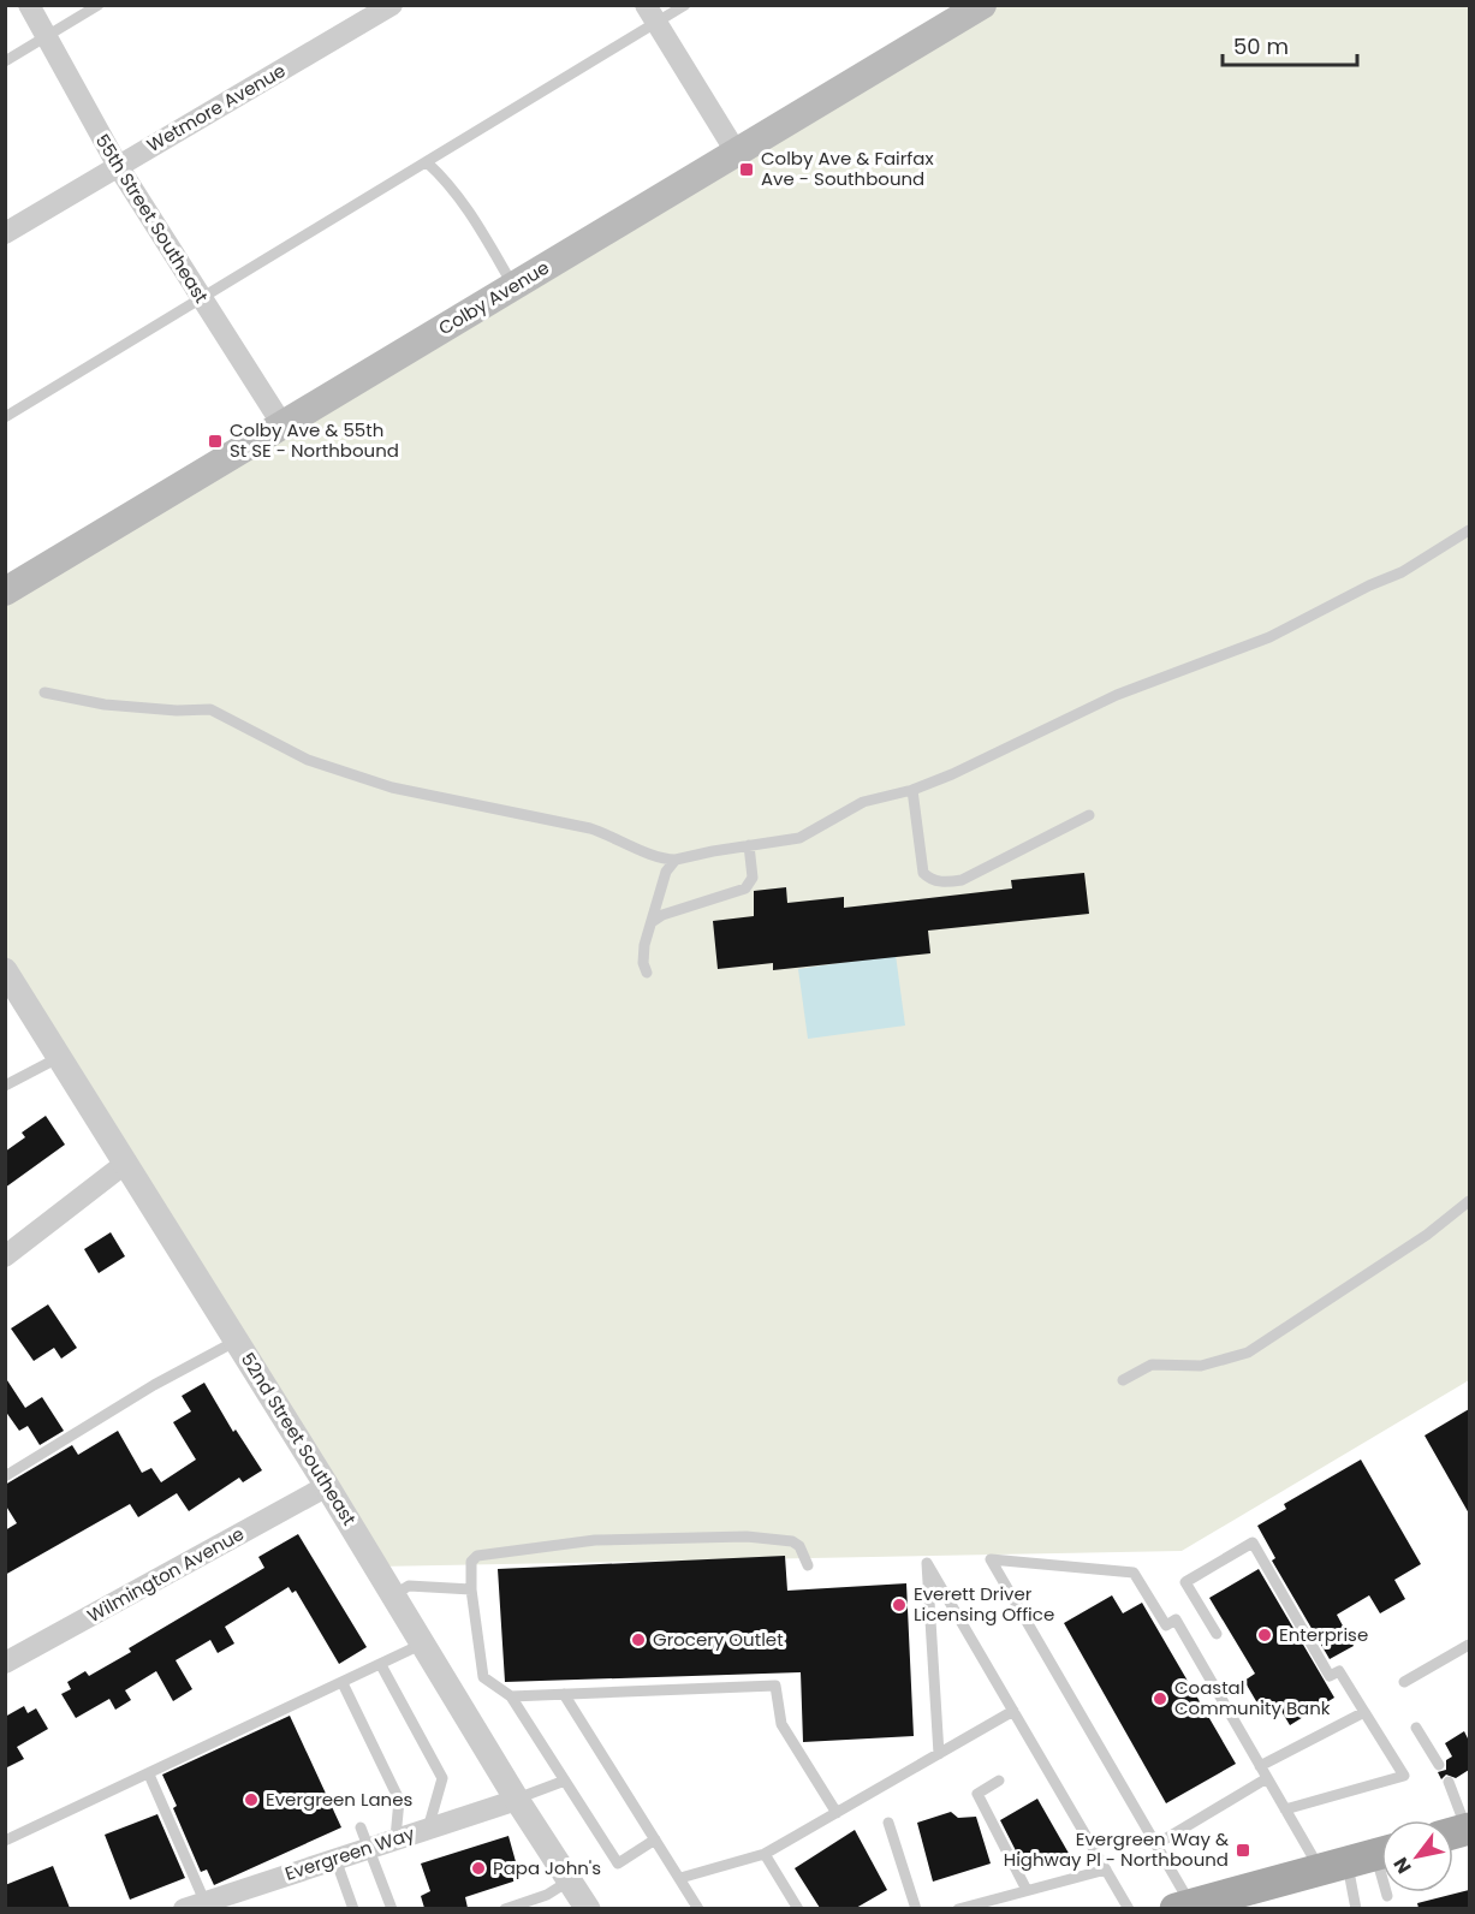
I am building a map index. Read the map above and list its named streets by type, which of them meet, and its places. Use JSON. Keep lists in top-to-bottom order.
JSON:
{
  "streets": {
    "main road": ["Colby Avenue"],
    "street": [
      "Wetmore Avenue",
      "55th Street Southeast",
      "52nd Street Southeast",
      "Wilmington Avenue",
      "Evergreen Way"
    ]
  },
  "crossings": [
    ["Wetmore Avenue", "55th Street Southeast"],
    ["55th Street Southeast", "Colby Avenue"],
    ["52nd Street Southeast", "Wilmington Avenue"],
    ["52nd Street Southeast", "Evergreen Way"]
  ],
  "places": {
    "transit": ["Colby Ave & Fairfax Ave - Southbound", "Colby Ave & 55th St SE - Northbound", "Evergreen Way & Highway Pl - Northbound"],
    "other": [
      "Everett Driver Licensing Office",
      "Enterprise",
      "Grocery Outlet",
      "Coastal Community Bank",
      "Evergreen Lanes",
      "Papa John's"
    ]
  },
  "scale_bar": "50 m",
  "north": "bottom left"
}
